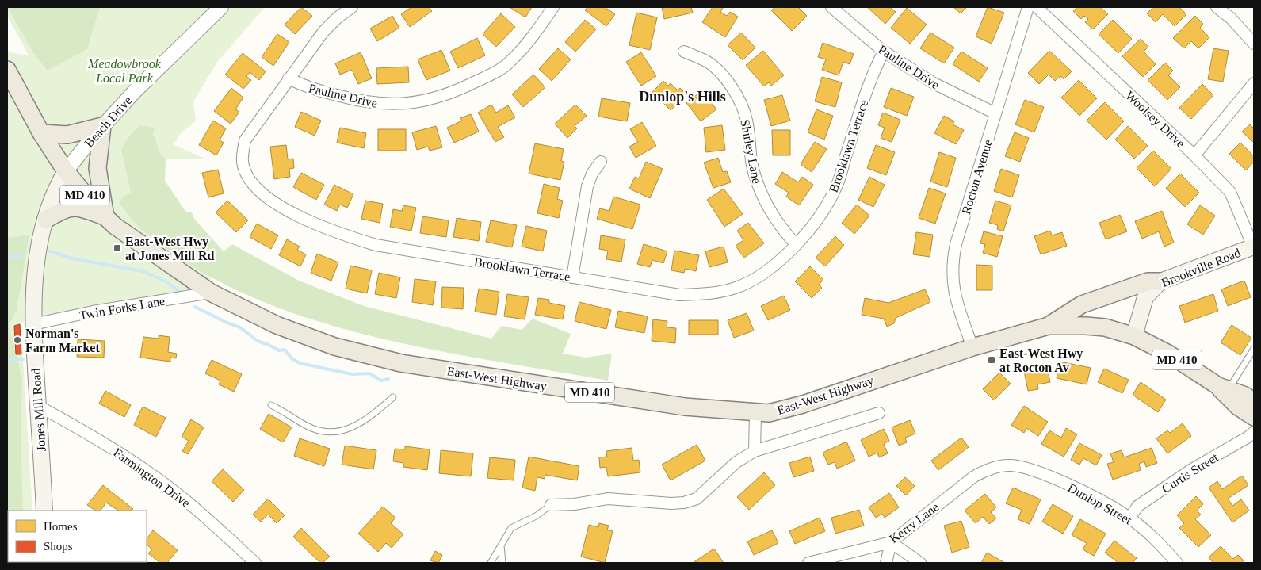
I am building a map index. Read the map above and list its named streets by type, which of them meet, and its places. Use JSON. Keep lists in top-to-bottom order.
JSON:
{
  "streets": {
    "main road": [
      "MD 410",
      "Brookville Road",
      "East-West Highway",
      "Jones Mill Road"
    ],
    "street": [
      "Pauline Drive",
      "Woolsey Drive",
      "Beach Drive",
      "Brooklawn Terrace",
      "Shirley Lane",
      "Rocton Avenue",
      "Twin Forks Lane",
      "Curtis Street",
      "Farmington Drive",
      "Dunlop Street",
      "Kerry Lane"
    ]
  },
  "crossings": [
    ["Pauline Drive", "Brooklawn Terrace"],
    ["Pauline Drive", "Rocton Avenue"],
    ["Woolsey Drive", "Brookville Road"],
    ["Beach Drive", "East-West Highway"],
    ["Beach Drive", "Jones Mill Road"],
    ["Brooklawn Terrace", "Shirley Lane"],
    ["Rocton Avenue", "East-West Highway"],
    ["Brookville Road", "East-West Highway"],
    ["Twin Forks Lane", "East-West Highway"],
    ["Twin Forks Lane", "Jones Mill Road"],
    ["East-West Highway", "Jones Mill Road"],
    ["Jones Mill Road", "Farmington Drive"],
    ["Curtis Street", "Dunlop Street"],
    ["Dunlop Street", "Kerry Lane"]
  ],
  "districts": ["Dunlop's Hills"],
  "parks": ["Meadowbrook Local Park"],
  "places": {
    "transit": ["East-West Hwy at Jones Mill Rd", "East-West Hwy at Rocton Av"],
    "other": ["Norman's Farm Market"]
  },
  "legend": ["Homes", "Shops"]
}
